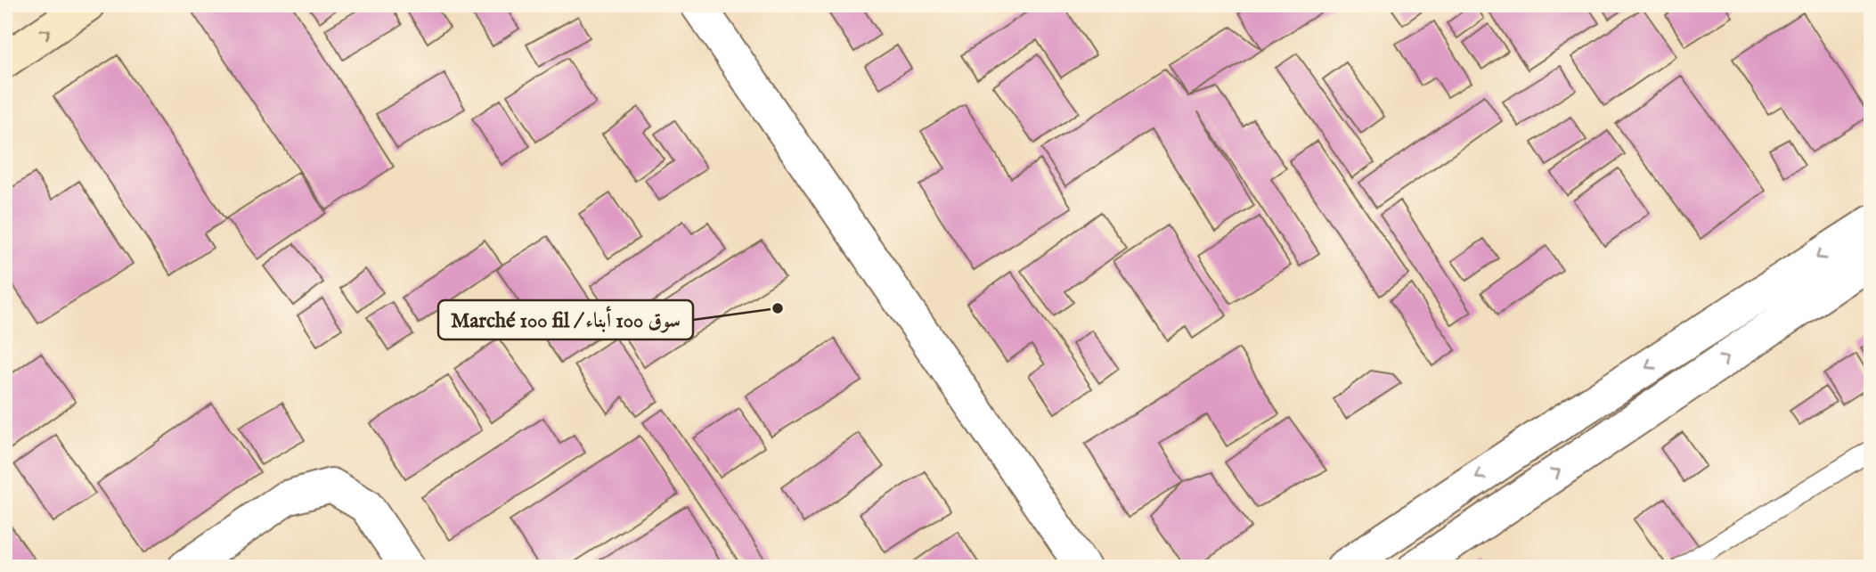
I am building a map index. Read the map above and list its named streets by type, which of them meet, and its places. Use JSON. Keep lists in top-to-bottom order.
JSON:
{
  "places": ["Marché 100 fil / سوق 100 أبناء"]
}
